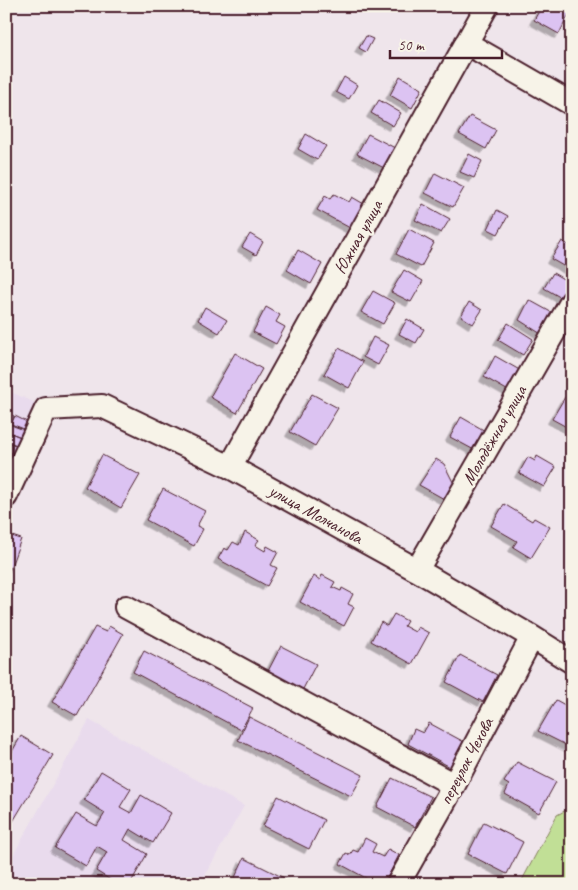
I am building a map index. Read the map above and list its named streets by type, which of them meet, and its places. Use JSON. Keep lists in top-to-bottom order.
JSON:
{
  "streets": {
    "street": [
      "Южная улица",
      "Молодёжная улица",
      "улица Молчанова",
      "переулок Чехова"
    ]
  },
  "crossings": [
    ["Южная улица", "улица Молчанова"],
    ["Молодёжная улица", "улица Молчанова"],
    ["улица Молчанова", "переулок Чехова"]
  ],
  "scale_bar": "50 m"
}
